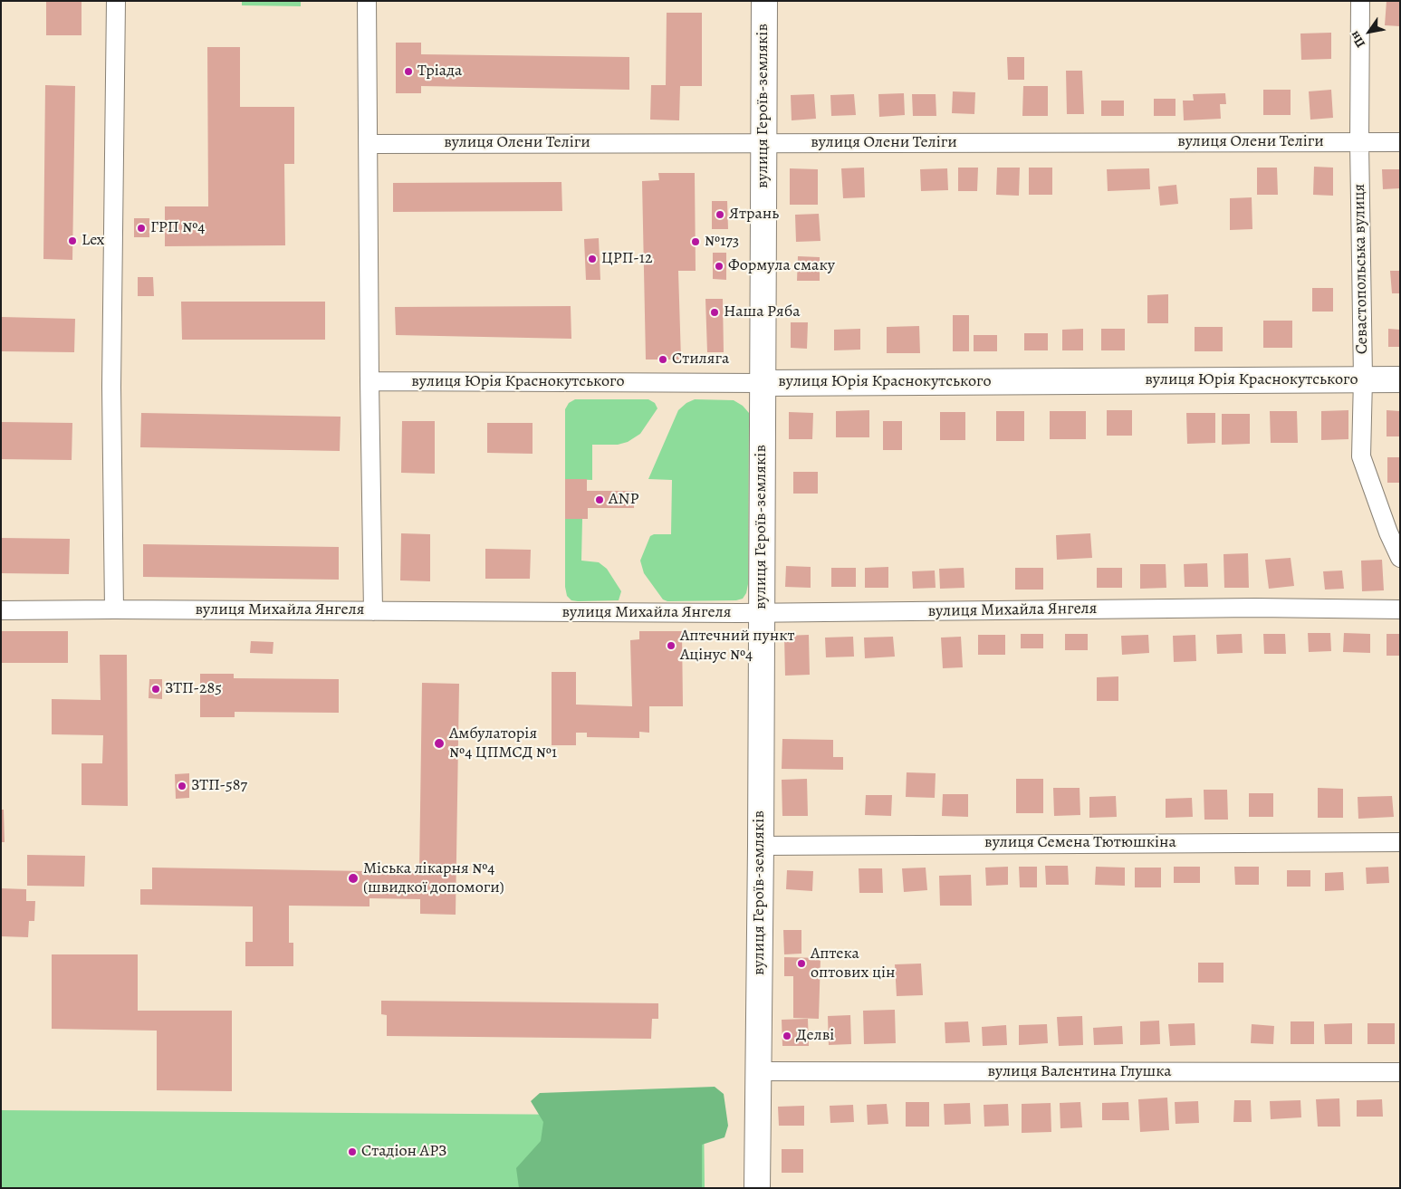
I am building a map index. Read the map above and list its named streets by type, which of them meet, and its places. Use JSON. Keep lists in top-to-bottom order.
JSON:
{
  "streets": {
    "main road": ["вулиця Героїв-земляків", "вулиця Юрія Краснокутського"],
    "street": [
      "вулиця Олени Теліги",
      "Севастопольська вулиця",
      "вулиця Михайла Янгеля",
      "вулиця Семена Тютюшкіна",
      "вулиця Валентина Глушка"
    ]
  },
  "crossings": [
    ["вулиця Героїв-земляків", "вулиця Олени Теліги"],
    ["вулиця Героїв-земляків", "вулиця Юрія Краснокутського"],
    ["вулиця Героїв-земляків", "вулиця Михайла Янгеля"],
    ["вулиця Героїв-земляків", "вулиця Семена Тютюшкіна"],
    ["вулиця Героїв-земляків", "вулиця Валентина Глушка"],
    ["вулиця Олени Теліги", "Севастопольська вулиця"],
    ["Севастопольська вулиця", "вулиця Юрія Краснокутського"]
  ],
  "places": [
    "Тріада",
    "Ятрань",
    "ГРП №4",
    "Lex",
    "№173",
    "ЦРП-12",
    "Формула смаку",
    "Наша Ряба",
    "Стиляга",
    "ANP",
    "Аптечний пункт Ацінус №4",
    "ЗТП-285",
    "Амбулаторія №4 ЦПМСД №1",
    "ЗТП-587",
    "Міська лікарня №4 (швидкої допомоги)",
    "Аптека оптових цін",
    "Делві",
    "Стадіон АРЗ"
  ],
  "north": "bottom left"
}
